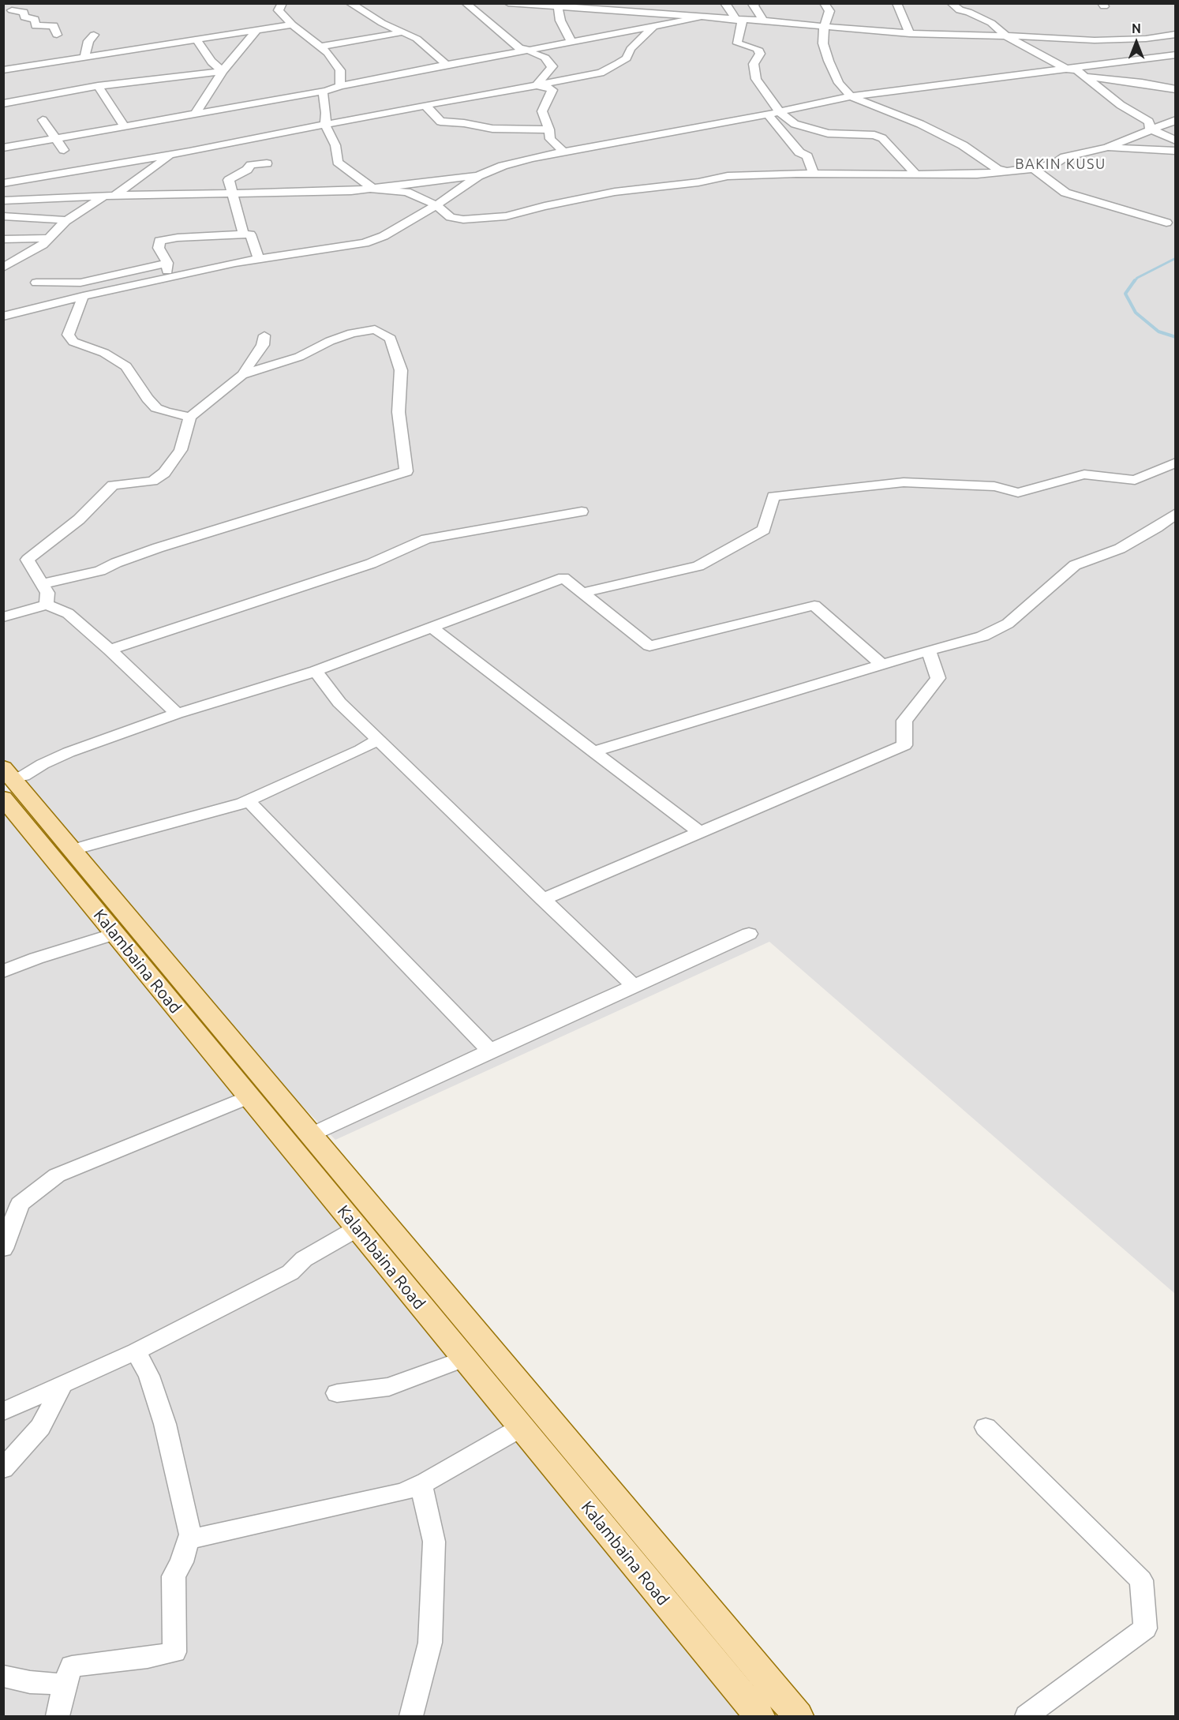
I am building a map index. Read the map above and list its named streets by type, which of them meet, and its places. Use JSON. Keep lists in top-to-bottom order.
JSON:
{
  "streets": {
    "main road": ["Kalambaina Road"]
  },
  "districts": ["BAKIN KUSU"],
  "north": "top"
}
